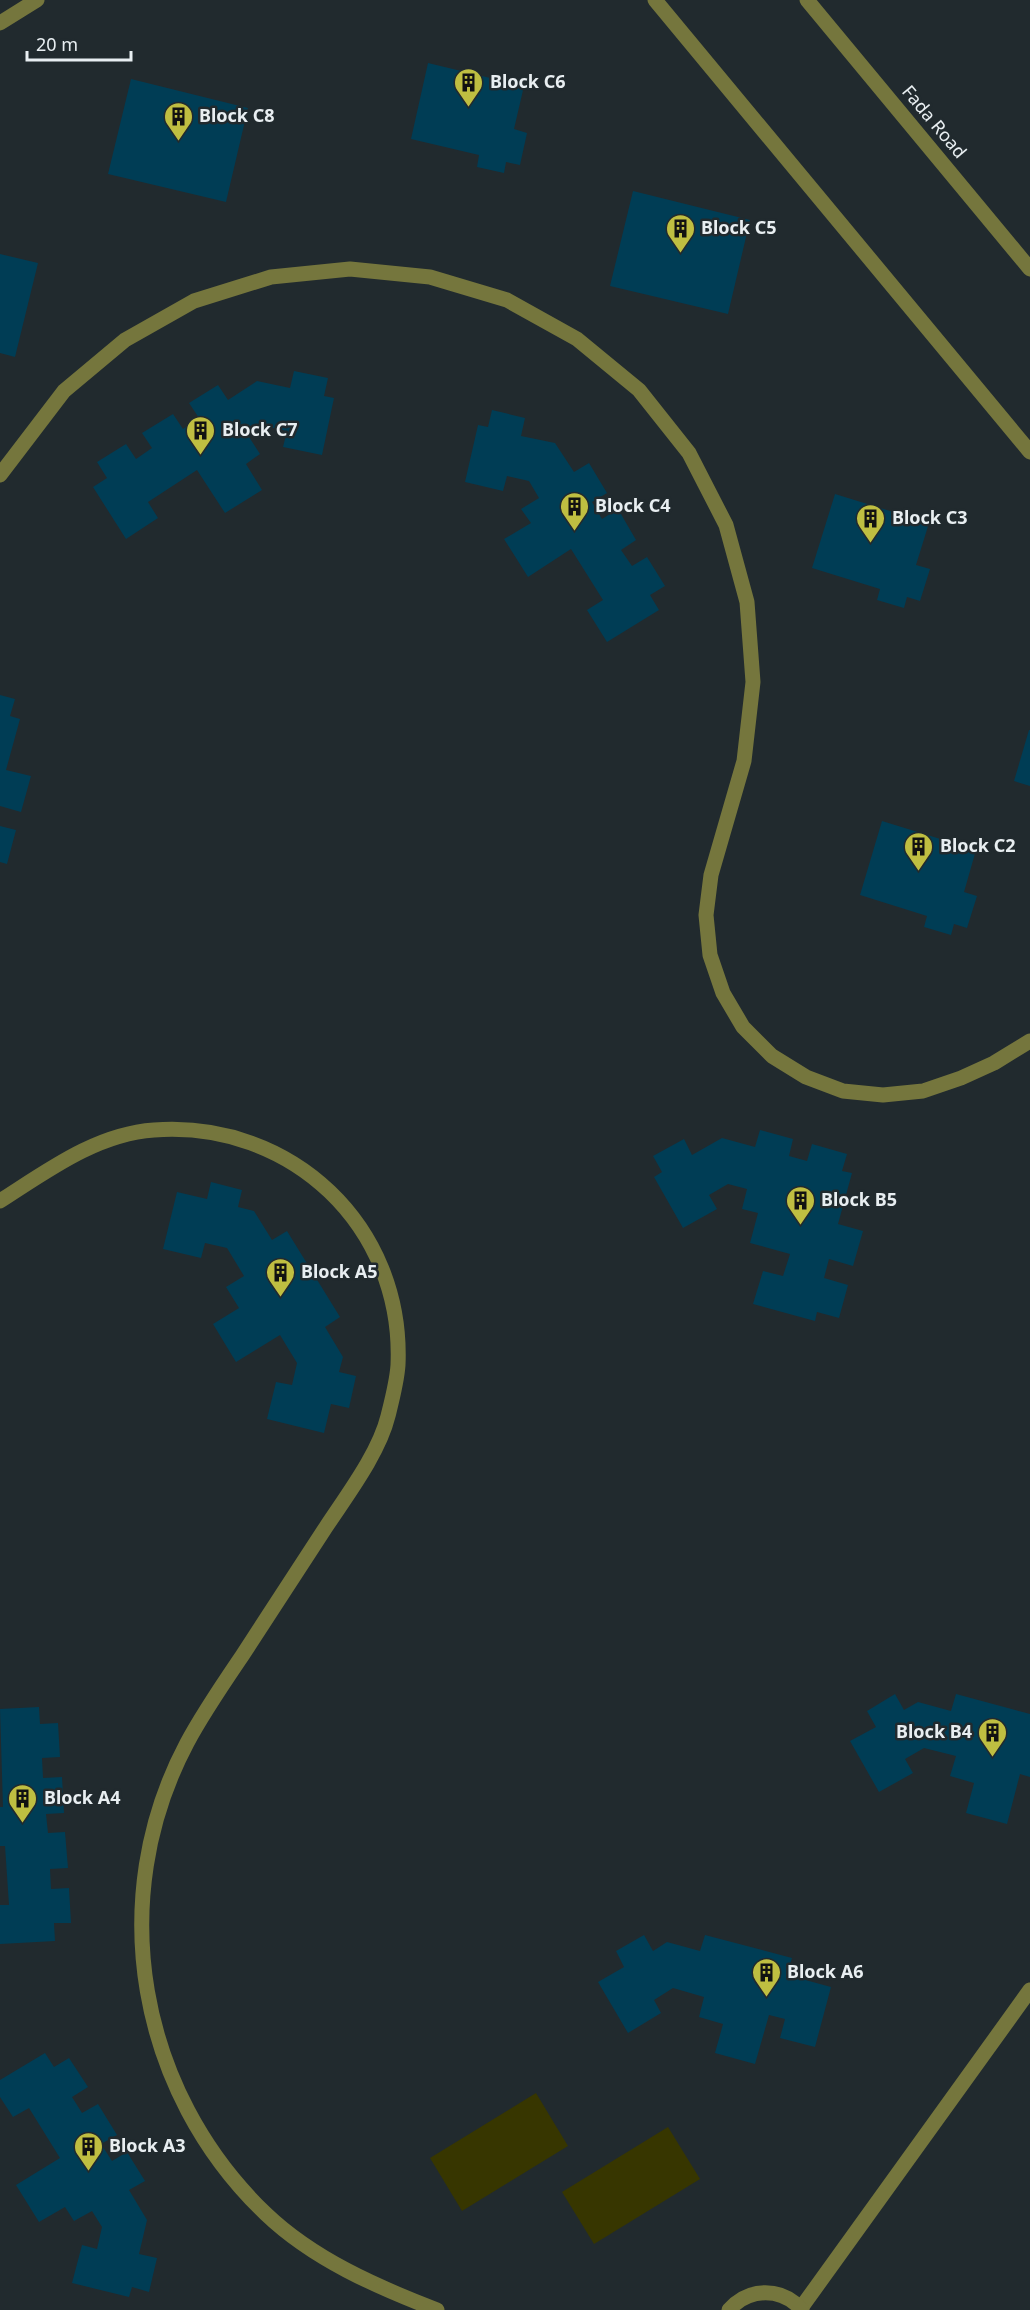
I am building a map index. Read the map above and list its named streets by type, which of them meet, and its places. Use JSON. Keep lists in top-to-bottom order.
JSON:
{
  "streets": {
    "street": ["Fada Road"]
  },
  "places": {
    "building": [
      "Block C6",
      "Block C8",
      "Block C5",
      "Block C7",
      "Block C4",
      "Block C3",
      "Block C2",
      "Block B5",
      "Block A5",
      "Block B4",
      "Block A4",
      "Block A6",
      "Block A3"
    ]
  },
  "scale_bar": "20 m"
}
